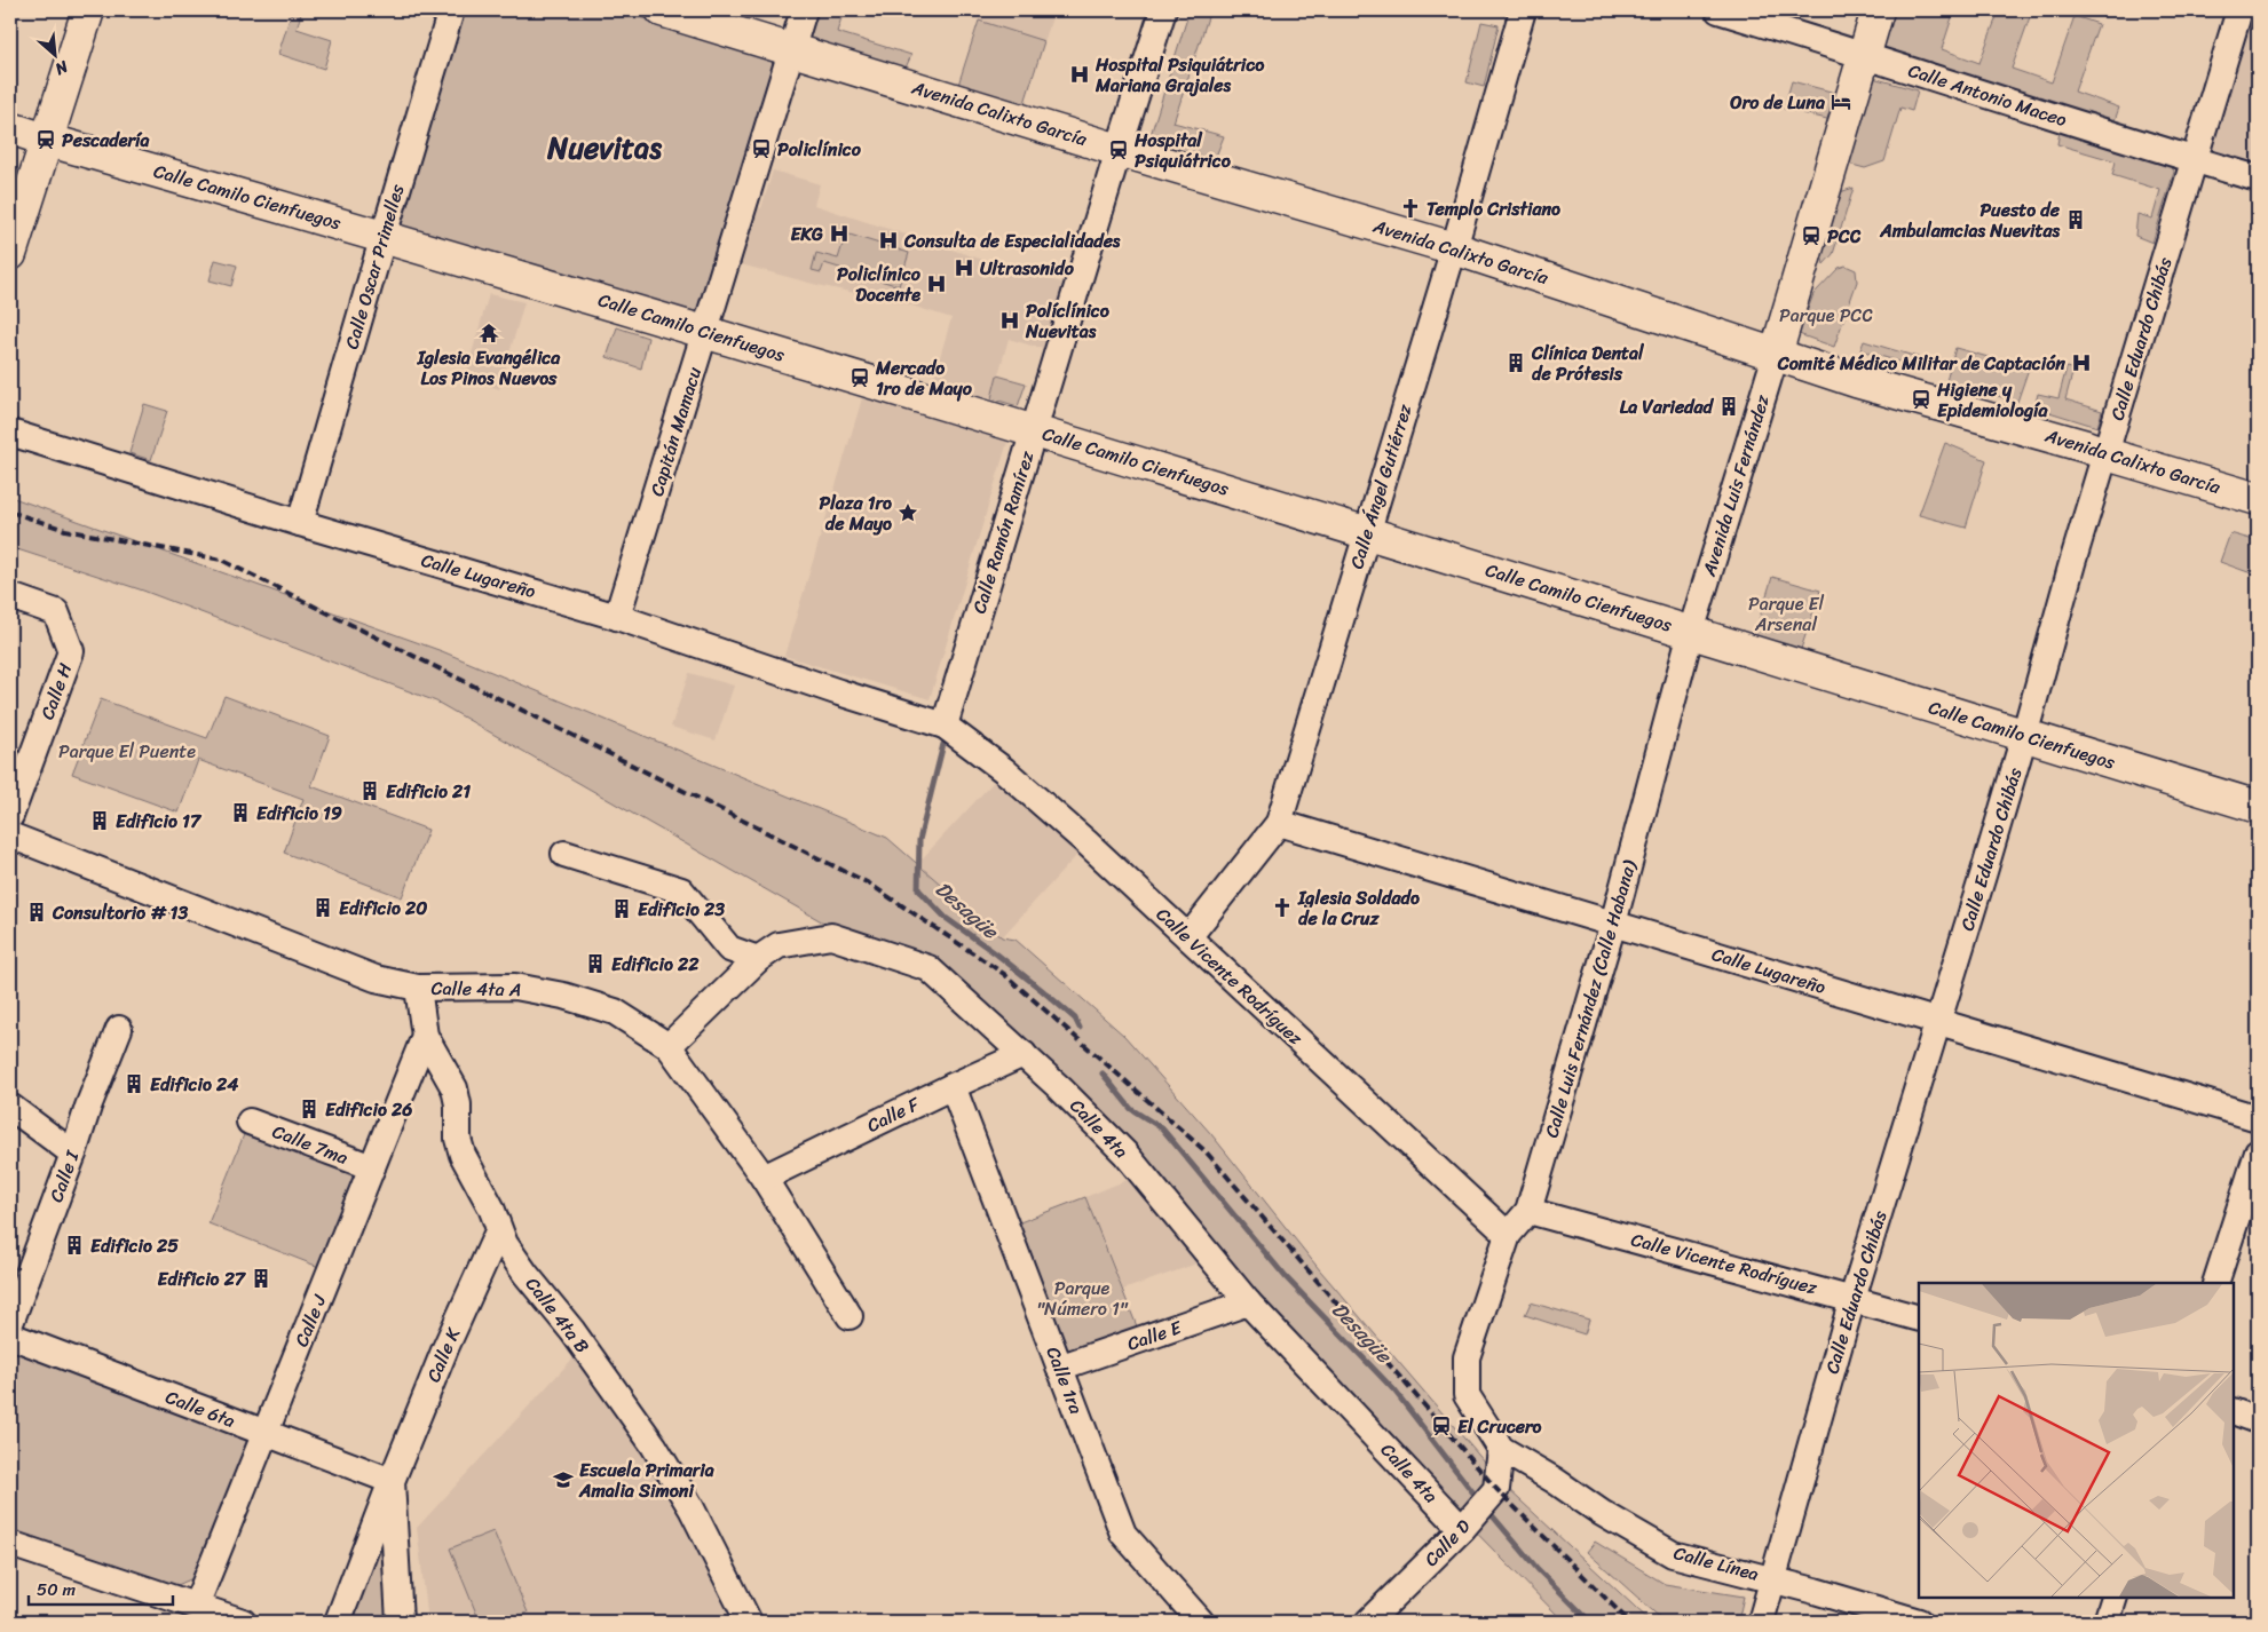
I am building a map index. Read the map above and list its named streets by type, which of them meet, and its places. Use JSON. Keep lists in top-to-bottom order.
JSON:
{
  "streets": {
    "main road": ["Avenida Calixto García", "Calle Camilo Cienfuegos", "Avenida Luis Fernández"],
    "street": [
      "Calle Antonio Maceo",
      "Calle Oscar Primelles",
      "Calle Eduardo Chibás",
      "Capitán Mamacu",
      "Calle Ángel Gutiérrez",
      "Calle Ramón Ramírez",
      "Calle Lugareño",
      "Calle H",
      "Calle Vicente Rodríguez",
      "Calle 4ta A",
      "Calle Luis Fernández (Calle Habana)",
      "Calle F",
      "Calle 4ta",
      "Calle 7ma",
      "Calle I",
      "Calle 4ta B",
      "Calle J",
      "Calle E",
      "Calle K",
      "Calle 1ra",
      "Calle 6ta",
      "Calle D",
      "Calle Línea"
    ]
  },
  "crossings": [
    ["Calle Antonio Maceo", "Calle Eduardo Chibás"],
    ["Calle Antonio Maceo", "Avenida Luis Fernández"],
    ["Avenida Calixto García", "Calle Eduardo Chibás"],
    ["Avenida Calixto García", "Capitán Mamacu"],
    ["Avenida Calixto García", "Avenida Luis Fernández"],
    ["Avenida Calixto García", "Calle Ángel Gutiérrez"],
    ["Avenida Calixto García", "Calle Ramón Ramírez"],
    ["Calle Camilo Cienfuegos", "Calle Oscar Primelles"],
    ["Calle Camilo Cienfuegos", "Calle Eduardo Chibás"],
    ["Calle Camilo Cienfuegos", "Capitán Mamacu"],
    ["Calle Camilo Cienfuegos", "Avenida Luis Fernández"],
    ["Calle Camilo Cienfuegos", "Calle Ángel Gutiérrez"],
    ["Calle Camilo Cienfuegos", "Calle Ramón Ramírez"],
    ["Calle Camilo Cienfuegos", "Calle Luis Fernández (Calle Habana)"],
    ["Calle Oscar Primelles", "Calle Lugareño"],
    ["Calle Eduardo Chibás", "Calle Lugareño"],
    ["Calle Eduardo Chibás", "Calle Vicente Rodríguez"],
    ["Calle Eduardo Chibás", "Calle Línea"],
    ["Capitán Mamacu", "Calle Lugareño"],
    ["Avenida Luis Fernández", "Calle Luis Fernández (Calle Habana)"],
    ["Calle Ángel Gutiérrez", "Calle Lugareño"],
    ["Calle Ángel Gutiérrez", "Calle Vicente Rodríguez"],
    ["Calle Ramón Ramírez", "Calle Lugareño"],
    ["Calle Ramón Ramírez", "Calle Vicente Rodríguez"],
    ["Calle Lugareño", "Calle Vicente Rodríguez"],
    ["Calle Lugareño", "Calle Luis Fernández (Calle Habana)"],
    ["Calle Vicente Rodríguez", "Calle Luis Fernández (Calle Habana)"],
    ["Calle 4ta A", "Calle F"],
    ["Calle 4ta A", "Calle 4ta"],
    ["Calle 4ta A", "Calle 4ta B"],
    ["Calle Luis Fernández (Calle Habana)", "Calle D"],
    ["Calle Luis Fernández (Calle Habana)", "Calle Línea"],
    ["Calle F", "Calle 4ta"],
    ["Calle F", "Calle 1ra"],
    ["Calle 4ta", "Calle E"],
    ["Calle 4ta", "Calle D"],
    ["Calle 7ma", "Calle J"],
    ["Calle 4ta B", "Calle J"],
    ["Calle 4ta B", "Calle K"],
    ["Calle J", "Calle 6ta"],
    ["Calle E", "Calle 1ra"],
    ["Calle K", "Calle 6ta"],
    ["Calle D", "Calle Línea"]
  ],
  "districts": ["Nuevitas"],
  "water": ["Desagüe"],
  "parks": [
    "Parque PCC",
    "Parque El Arsenal",
    "Parque El Puente",
    "Parque \"Número 1\""
  ],
  "places": {
    "hospital": [
      "Hospital Psiquiátrico Mariana Grajales",
      "EKG",
      "Consulta de Especialidades",
      "Ultrasonido",
      "Policlínico Docente",
      "Políclínico Nuevitas",
      "Comité Médico Militar de Captación"
    ],
    "hotel": ["Oro de Luna"],
    "station": [
      "Pescadería",
      "Policlínico",
      "Hospital Psiquiátrico",
      "PCC",
      "Mercado 1ro de Mayo",
      "Higiene y Epidemiología",
      "El Crucero"
    ],
    "church": ["Templo Cristiano", "Iglesia Soldado de la Cruz"],
    "building": [
      "Puesto de Ambulamcias Nuevitas",
      "Clínica Dental de Prótesis",
      "La Variedad",
      "Edificio 21",
      "Edificio 19",
      "Edificio 17",
      "Edificio 20",
      "Edificio 23",
      "Consultorio # 13",
      "Edificio 22",
      "Edificio 24",
      "Edificio 26",
      "Edificio 25",
      "Edificio 27"
    ],
    "temple": ["Iglesia Evangélica Los Pinos Nuevos"],
    "place": ["Plaza 1ro de Mayo"],
    "school or university": ["Escuela Primaria Amalia Simoni"]
  },
  "scale_bar": "50 m",
  "north": "bottom right"
}
